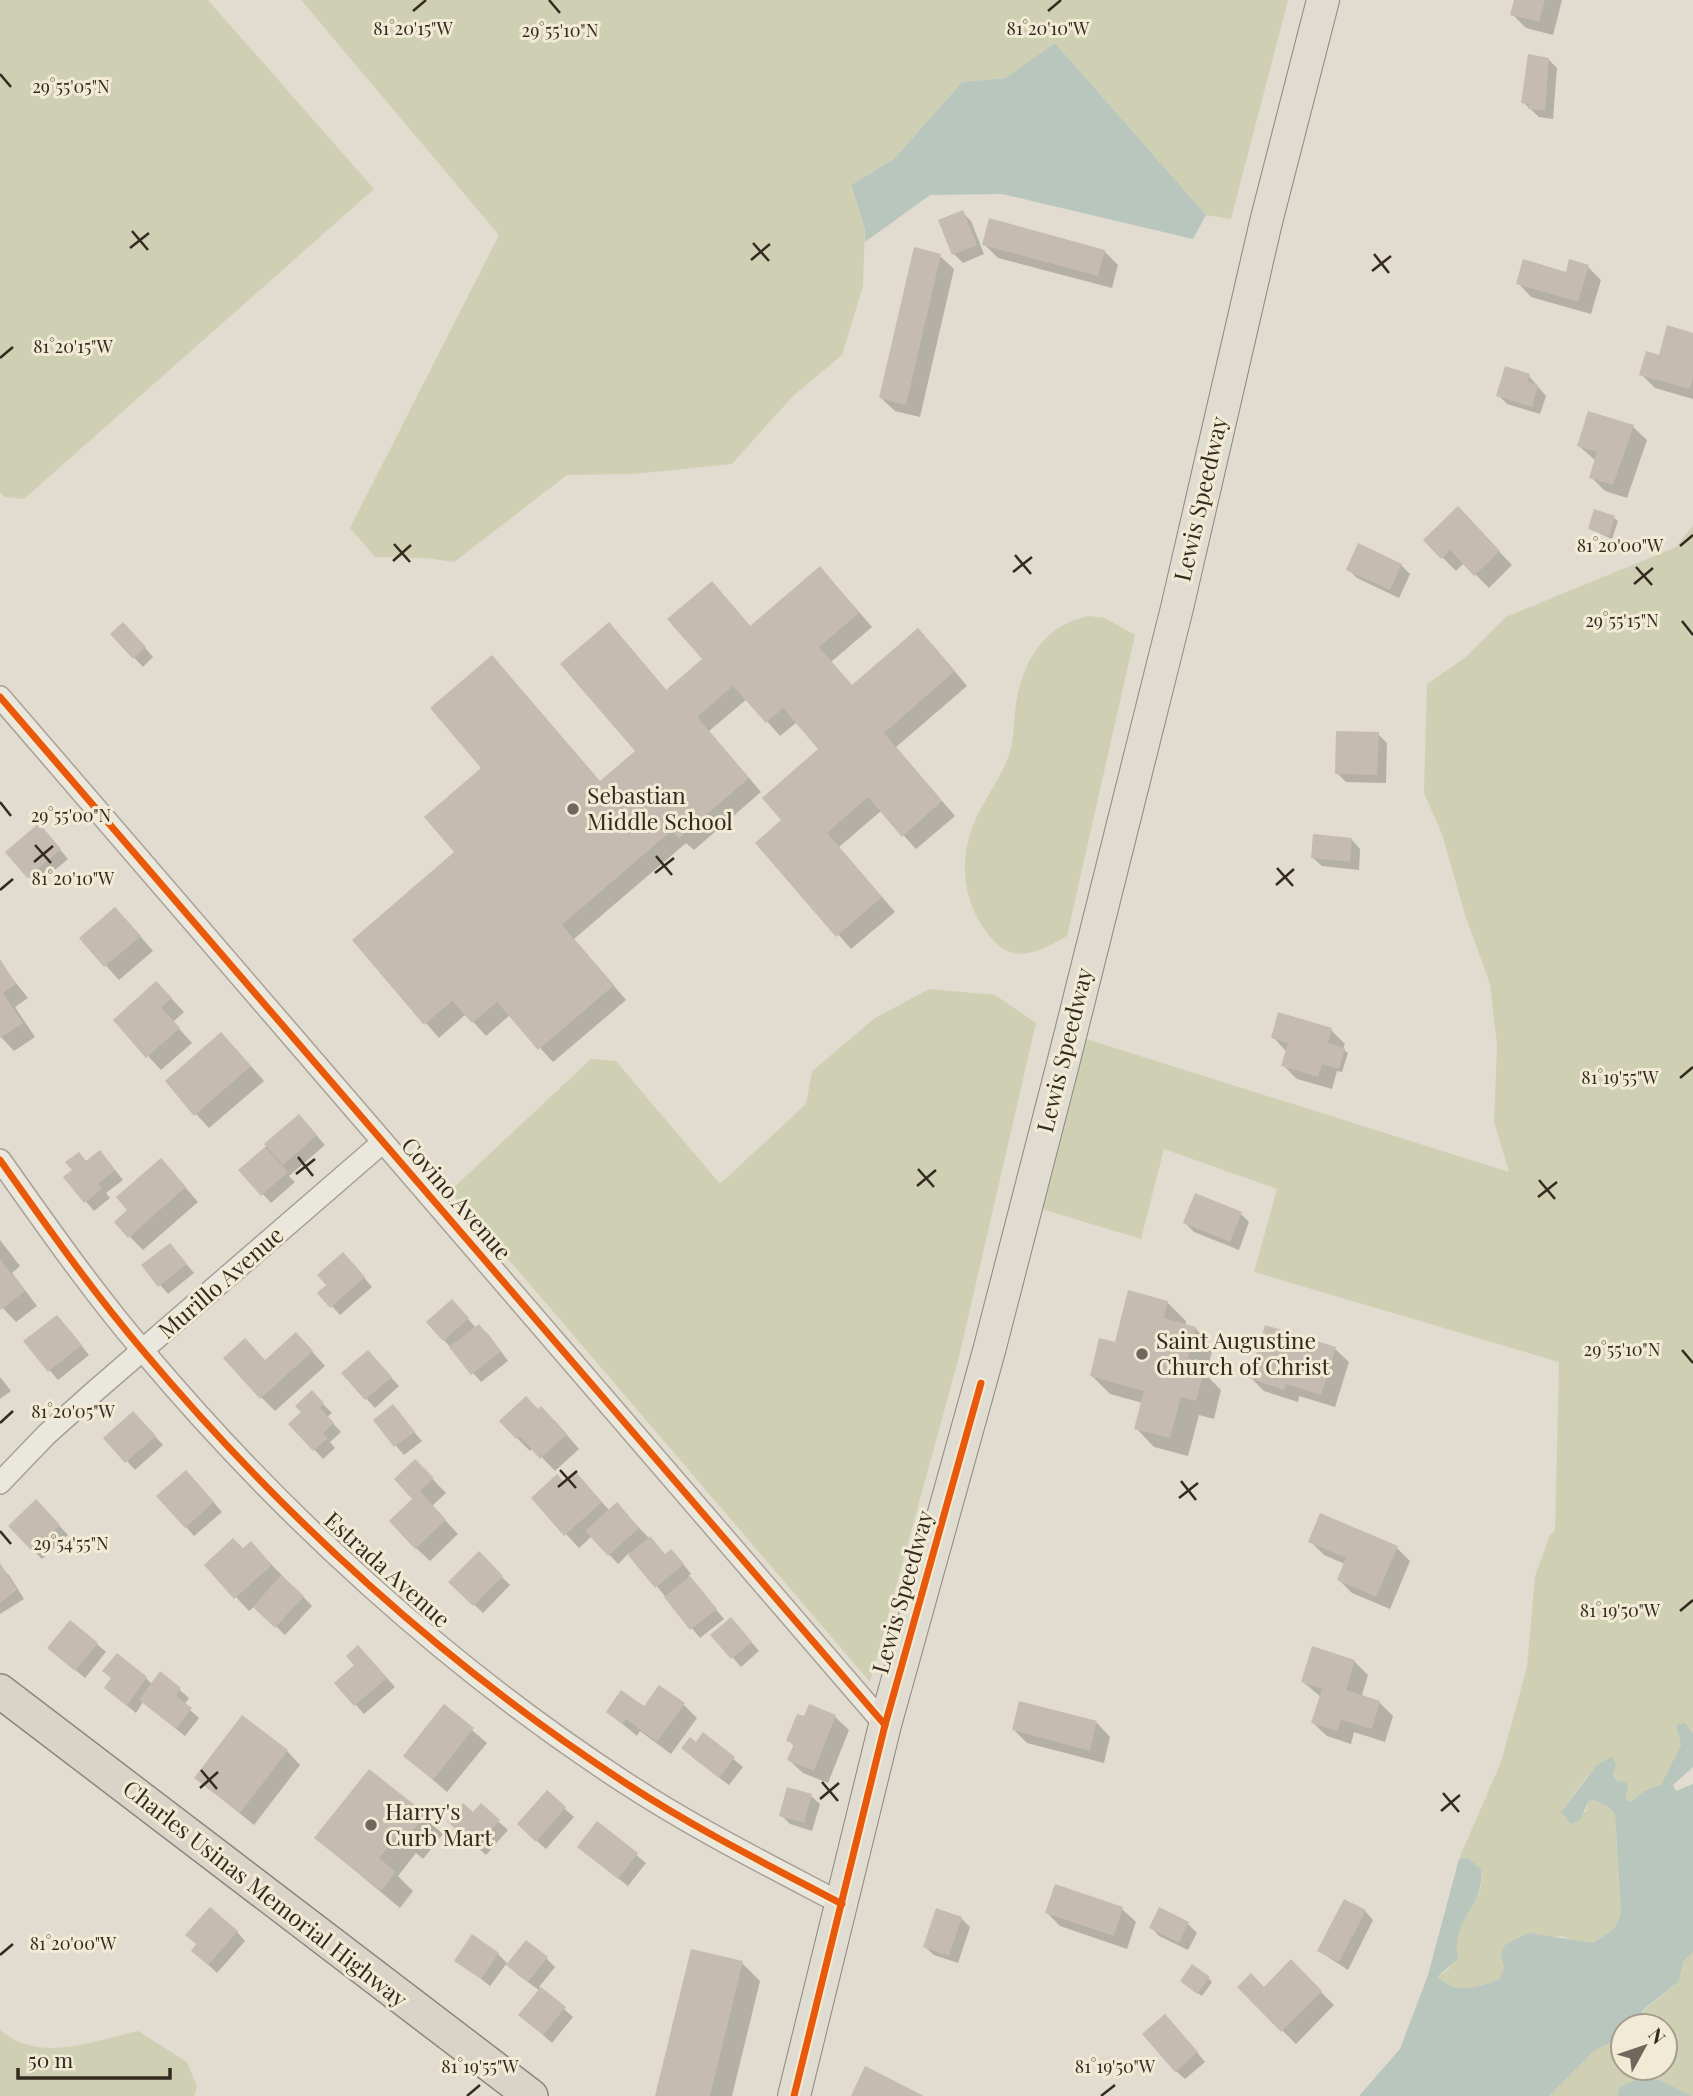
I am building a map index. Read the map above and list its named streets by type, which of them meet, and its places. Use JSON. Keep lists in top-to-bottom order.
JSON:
{
  "streets": {
    "highway": ["Charles Usinas Memorial Highway"],
    "main road": ["Lewis Speedway"],
    "street": ["Covino Avenue", "Murillo Avenue", "Estrada Avenue"]
  },
  "crossings": [
    ["Lewis Speedway", "Covino Avenue"],
    ["Lewis Speedway", "Estrada Avenue"],
    ["Covino Avenue", "Murillo Avenue"],
    ["Murillo Avenue", "Estrada Avenue"]
  ],
  "places": ["Sebastian Middle School", "Saint Augustine Church of Christ", "Harry's Curb Mart"],
  "scale_bar": "50 m",
  "north": "top right",
  "coordinates": [
    "81°20'15\"W",
    "81°20'10\"W",
    "29°55'10\"N",
    "29°55'05\"N",
    "81°20'00\"W",
    "29°55'15\"N",
    "29°55'00\"N",
    "81°19'55\"W",
    "81°20'05\"W",
    "29°54'55\"N",
    "81°19'50\"W"
  ]
}
